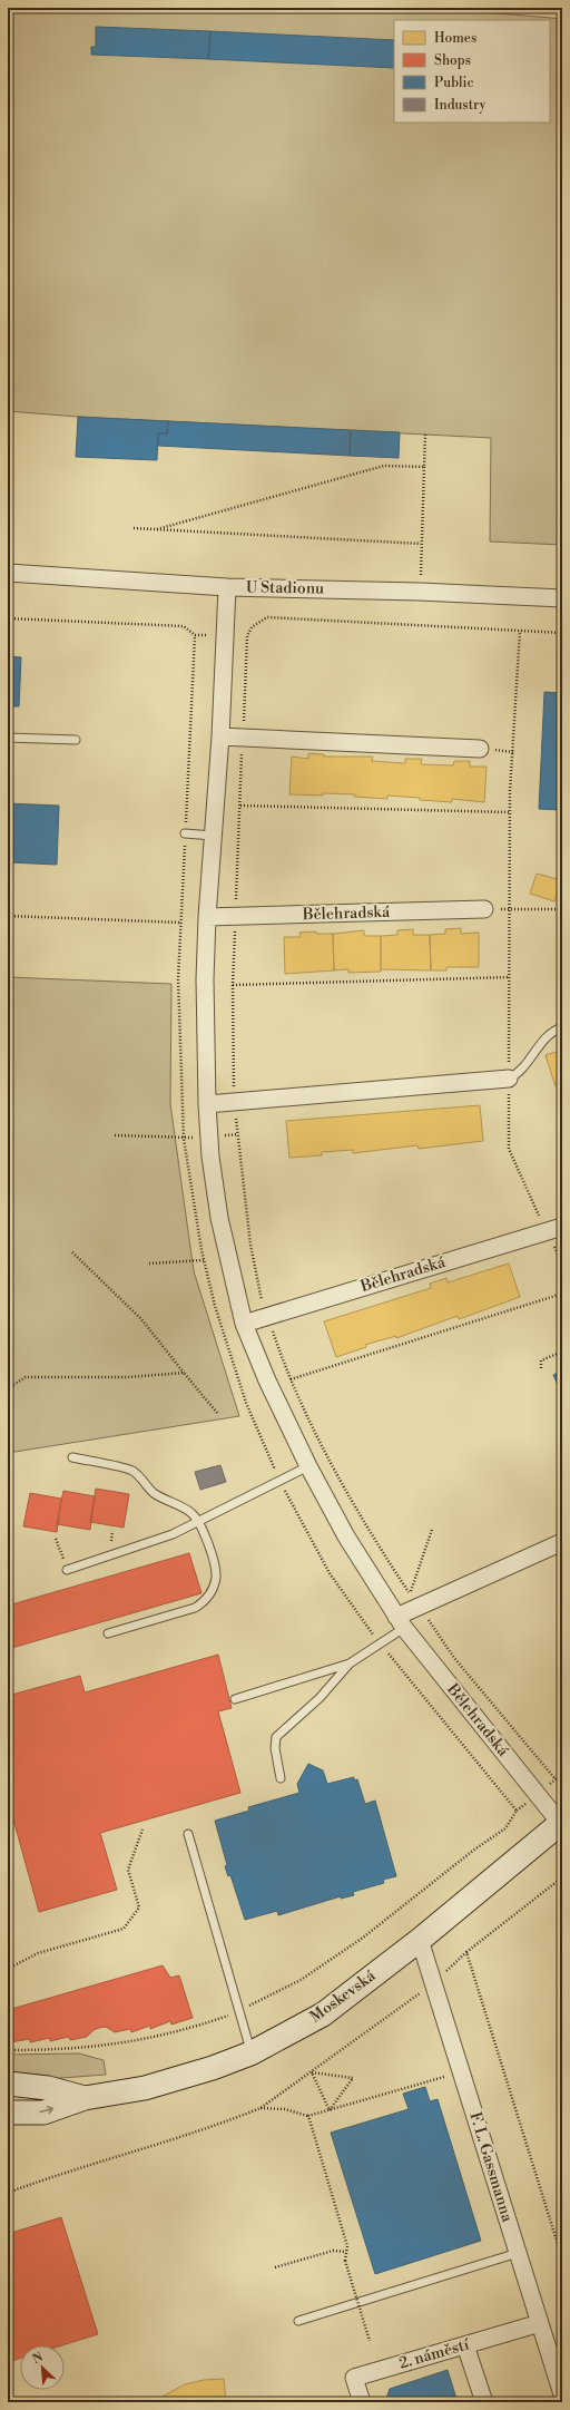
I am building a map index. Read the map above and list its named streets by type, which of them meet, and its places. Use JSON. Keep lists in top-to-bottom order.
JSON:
{
  "streets": {
    "street": [
      "U Stadionu",
      "Bělehradská",
      "Moskevská",
      "F. L. Gassmanna",
      "2. náměstí"
    ]
  },
  "crossings": [
    ["U Stadionu", "Bělehradská"],
    ["Bělehradská", "Moskevská"],
    ["Moskevská", "F. L. Gassmanna"],
    ["F. L. Gassmanna", "2. náměstí"]
  ],
  "legend": [
    "Homes",
    "Shops",
    "Public",
    "Industry"
  ],
  "north": "top left"
}
